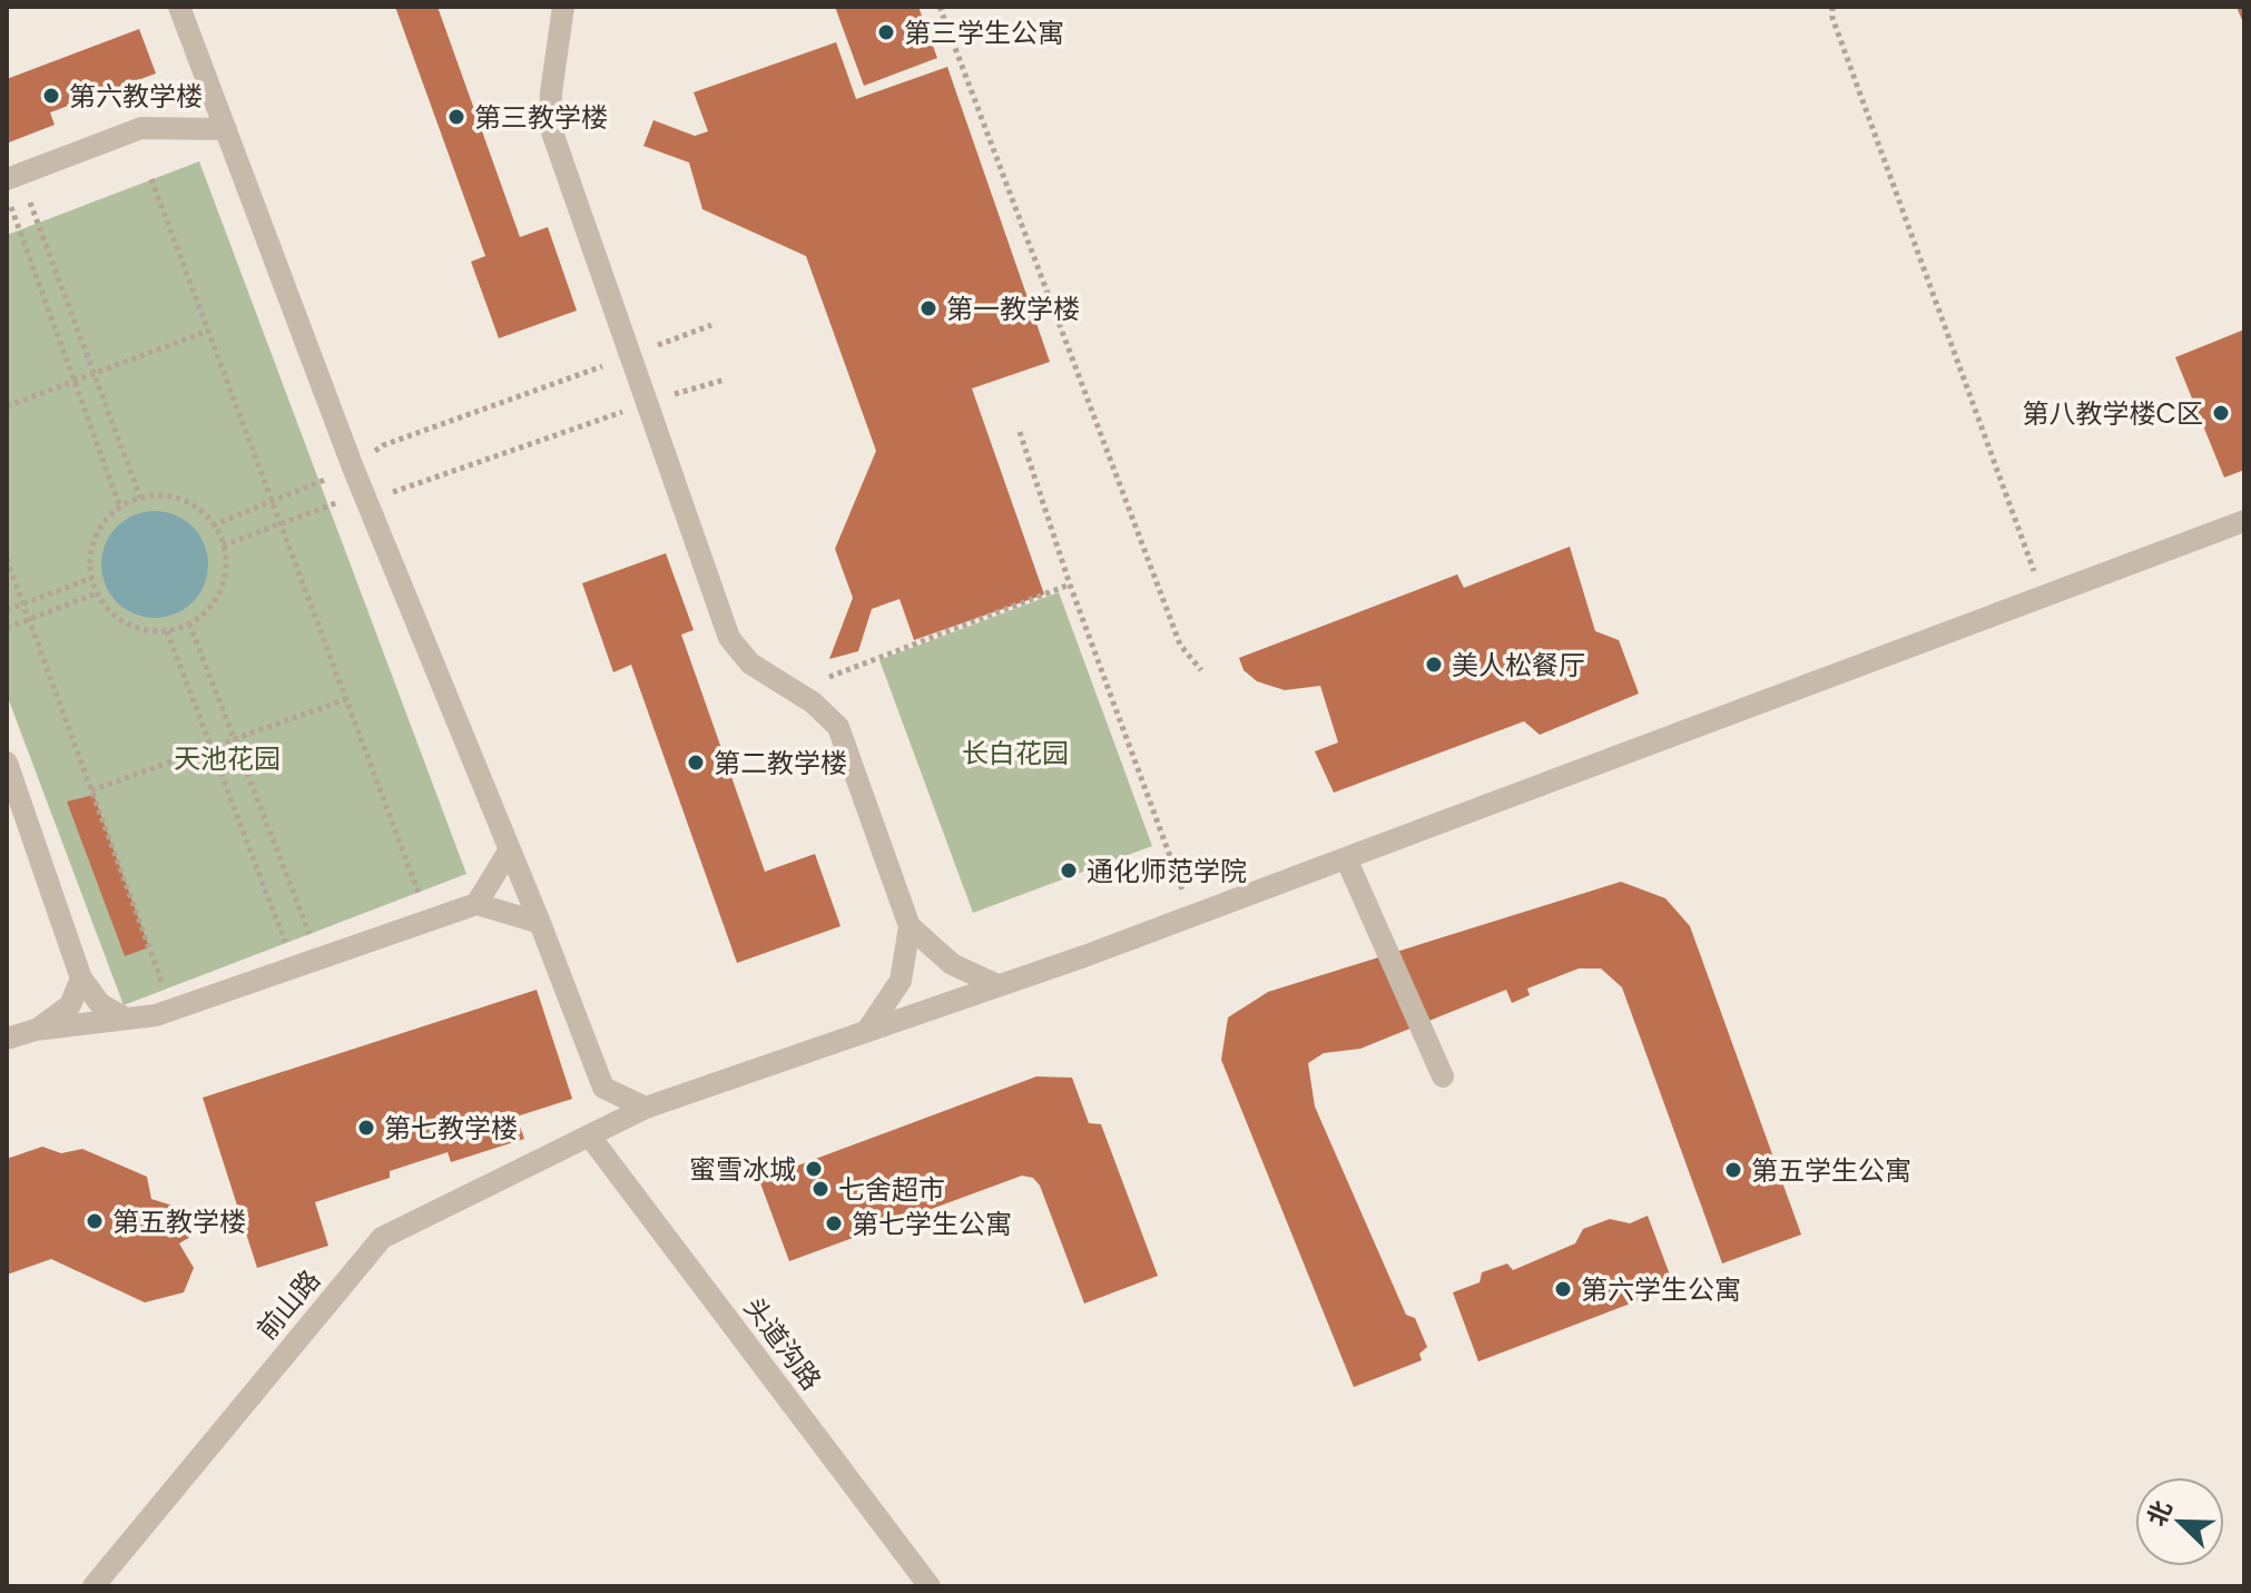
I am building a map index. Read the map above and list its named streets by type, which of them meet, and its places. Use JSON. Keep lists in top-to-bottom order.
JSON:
{
  "streets": {
    "street": ["前山路", "头道沟路"]
  },
  "crossings": [
    ["前山路", "头道沟路"]
  ],
  "parks": ["长白花园", "天池花园"],
  "places": [
    "第三学生公寓",
    "第六教学楼",
    "第三教学楼",
    "第一教学楼",
    "第八教学楼C区",
    "美人松餐厅",
    "第二教学楼",
    "通化师范学院",
    "第七教学楼",
    "蜜雪冰城",
    "第五学生公寓",
    "七舍超市",
    "第五教学楼",
    "第七学生公寓",
    "第六学生公寓"
  ],
  "north": "top left"
}
